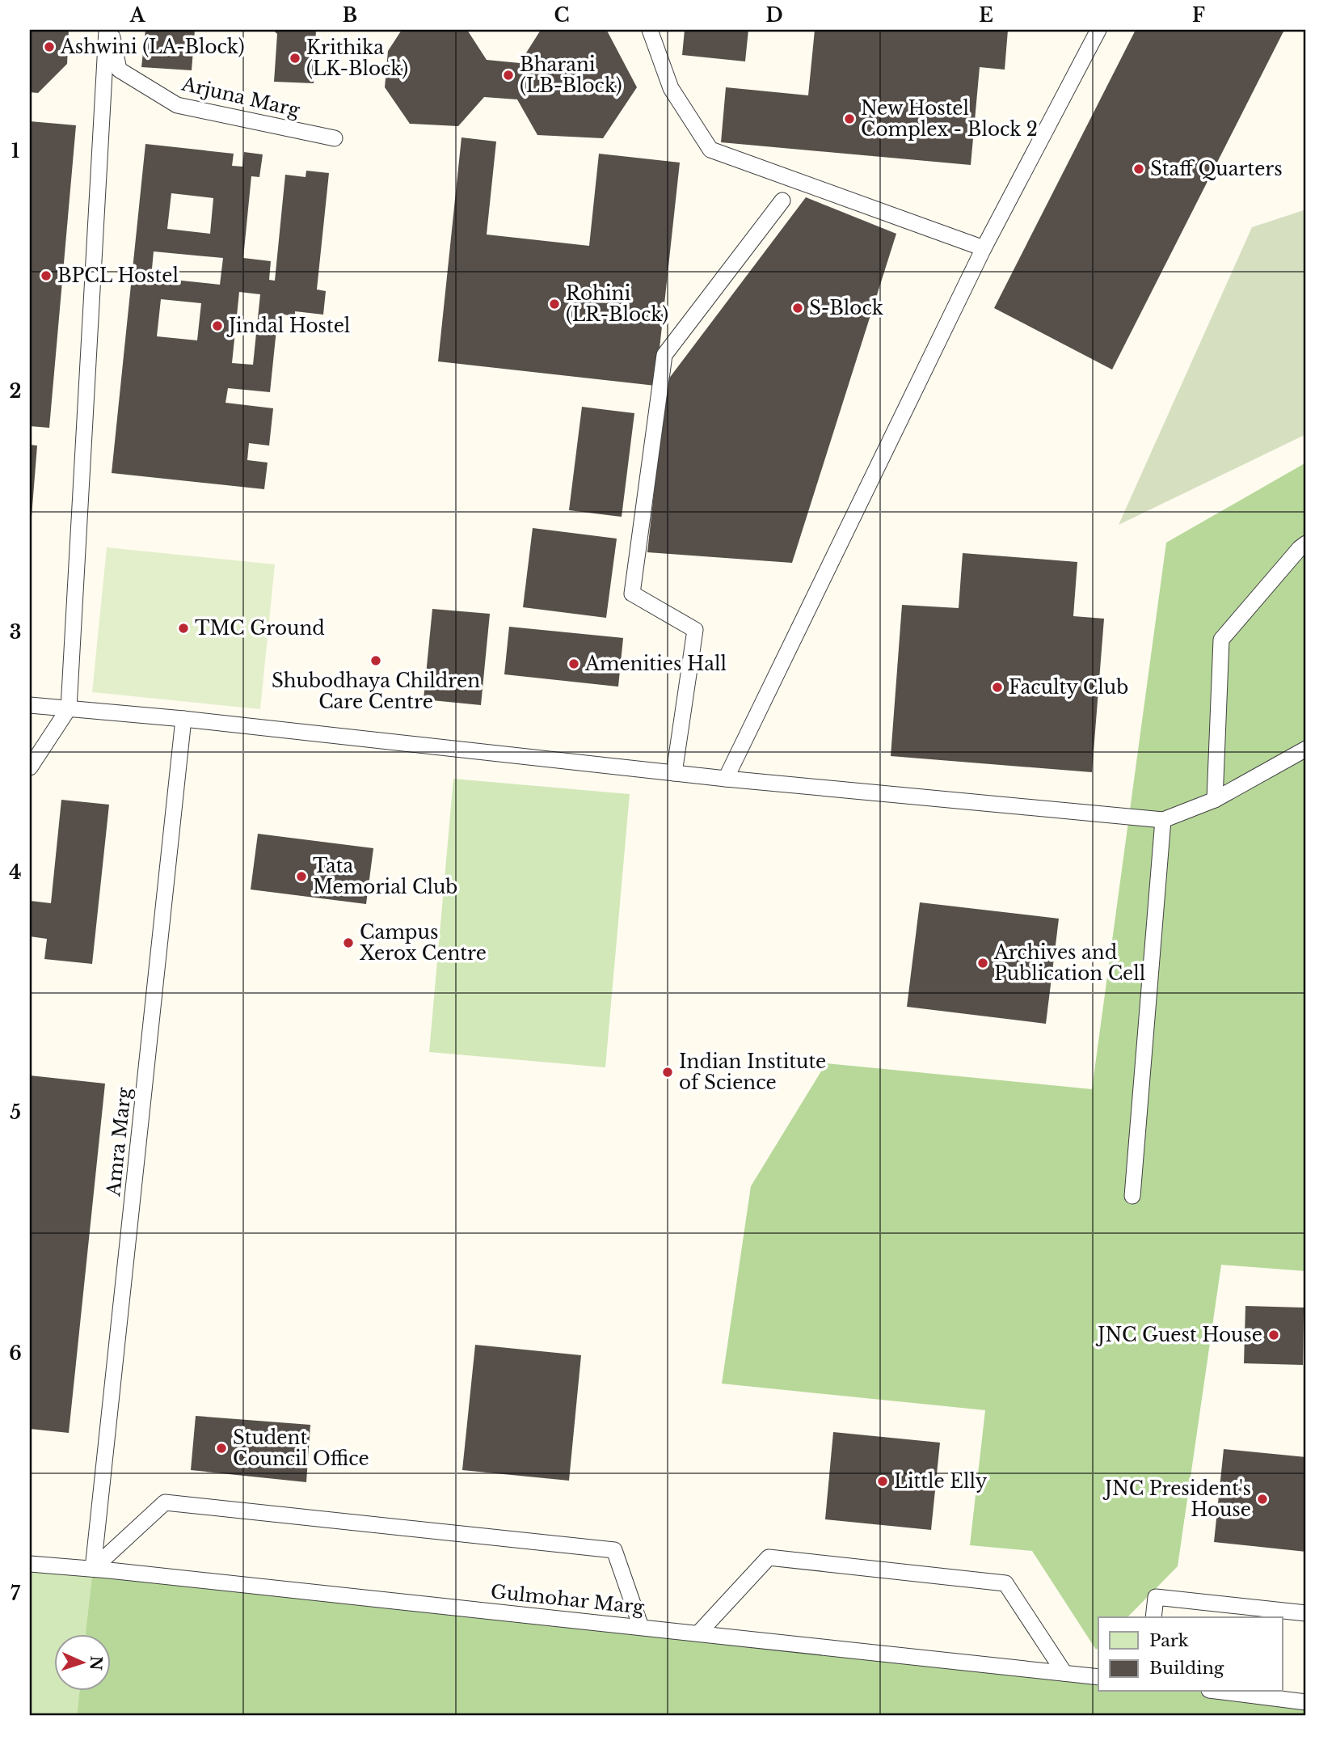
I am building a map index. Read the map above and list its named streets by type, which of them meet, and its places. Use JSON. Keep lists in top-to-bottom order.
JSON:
{
  "streets": {
    "lane": ["Arjuna Marg", "Amra Marg", "Gulmohar Marg"]
  },
  "crossings": [
    ["Amra Marg", "Gulmohar Marg"]
  ],
  "places": [
    "Ashwini (LA-Block)",
    "Krithika (LK-Block)",
    "Bharani (LB-Block)",
    "New Hostel Complex - Block 2",
    "Staff Quarters",
    "BPCL Hostel",
    "Rohini (LR-Block)",
    "S-Block",
    "Jindal Hostel",
    "TMC Ground",
    "Shubodhaya Children Care Centre",
    "Amenities Hall",
    "Faculty Club",
    "Tata Memorial Club",
    "Campus Xerox Centre",
    "Archives and Publication Cell",
    "Indian Institute of Science",
    "JNC Guest House",
    "Student Council Office",
    "Little Elly",
    "JNC President's House"
  ],
  "legend": ["Park", "Building"],
  "north": "right",
  "grid": {
    "columns": [
      "A",
      "B",
      "C",
      "D",
      "E",
      "F"
    ],
    "rows": [
      "1",
      "2",
      "3",
      "4",
      "5",
      "6",
      "7"
    ]
  }
}
